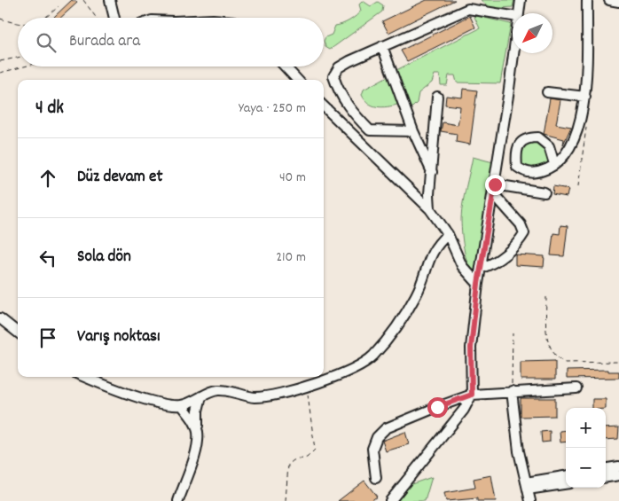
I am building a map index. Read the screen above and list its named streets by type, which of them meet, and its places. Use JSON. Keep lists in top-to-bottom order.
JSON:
{
  "north": "bottom left",
  "page": {
    "search": "Burada ara",
    "heading": ["4 dk", "Yaya · 250 m"],
    "list": [
      ["Düz devam et", "40 m"],
      ["Sola dön", "210 m"],
      "Varış noktası"
    ],
    "map_buttons": ["+", "−"]
  }
}
